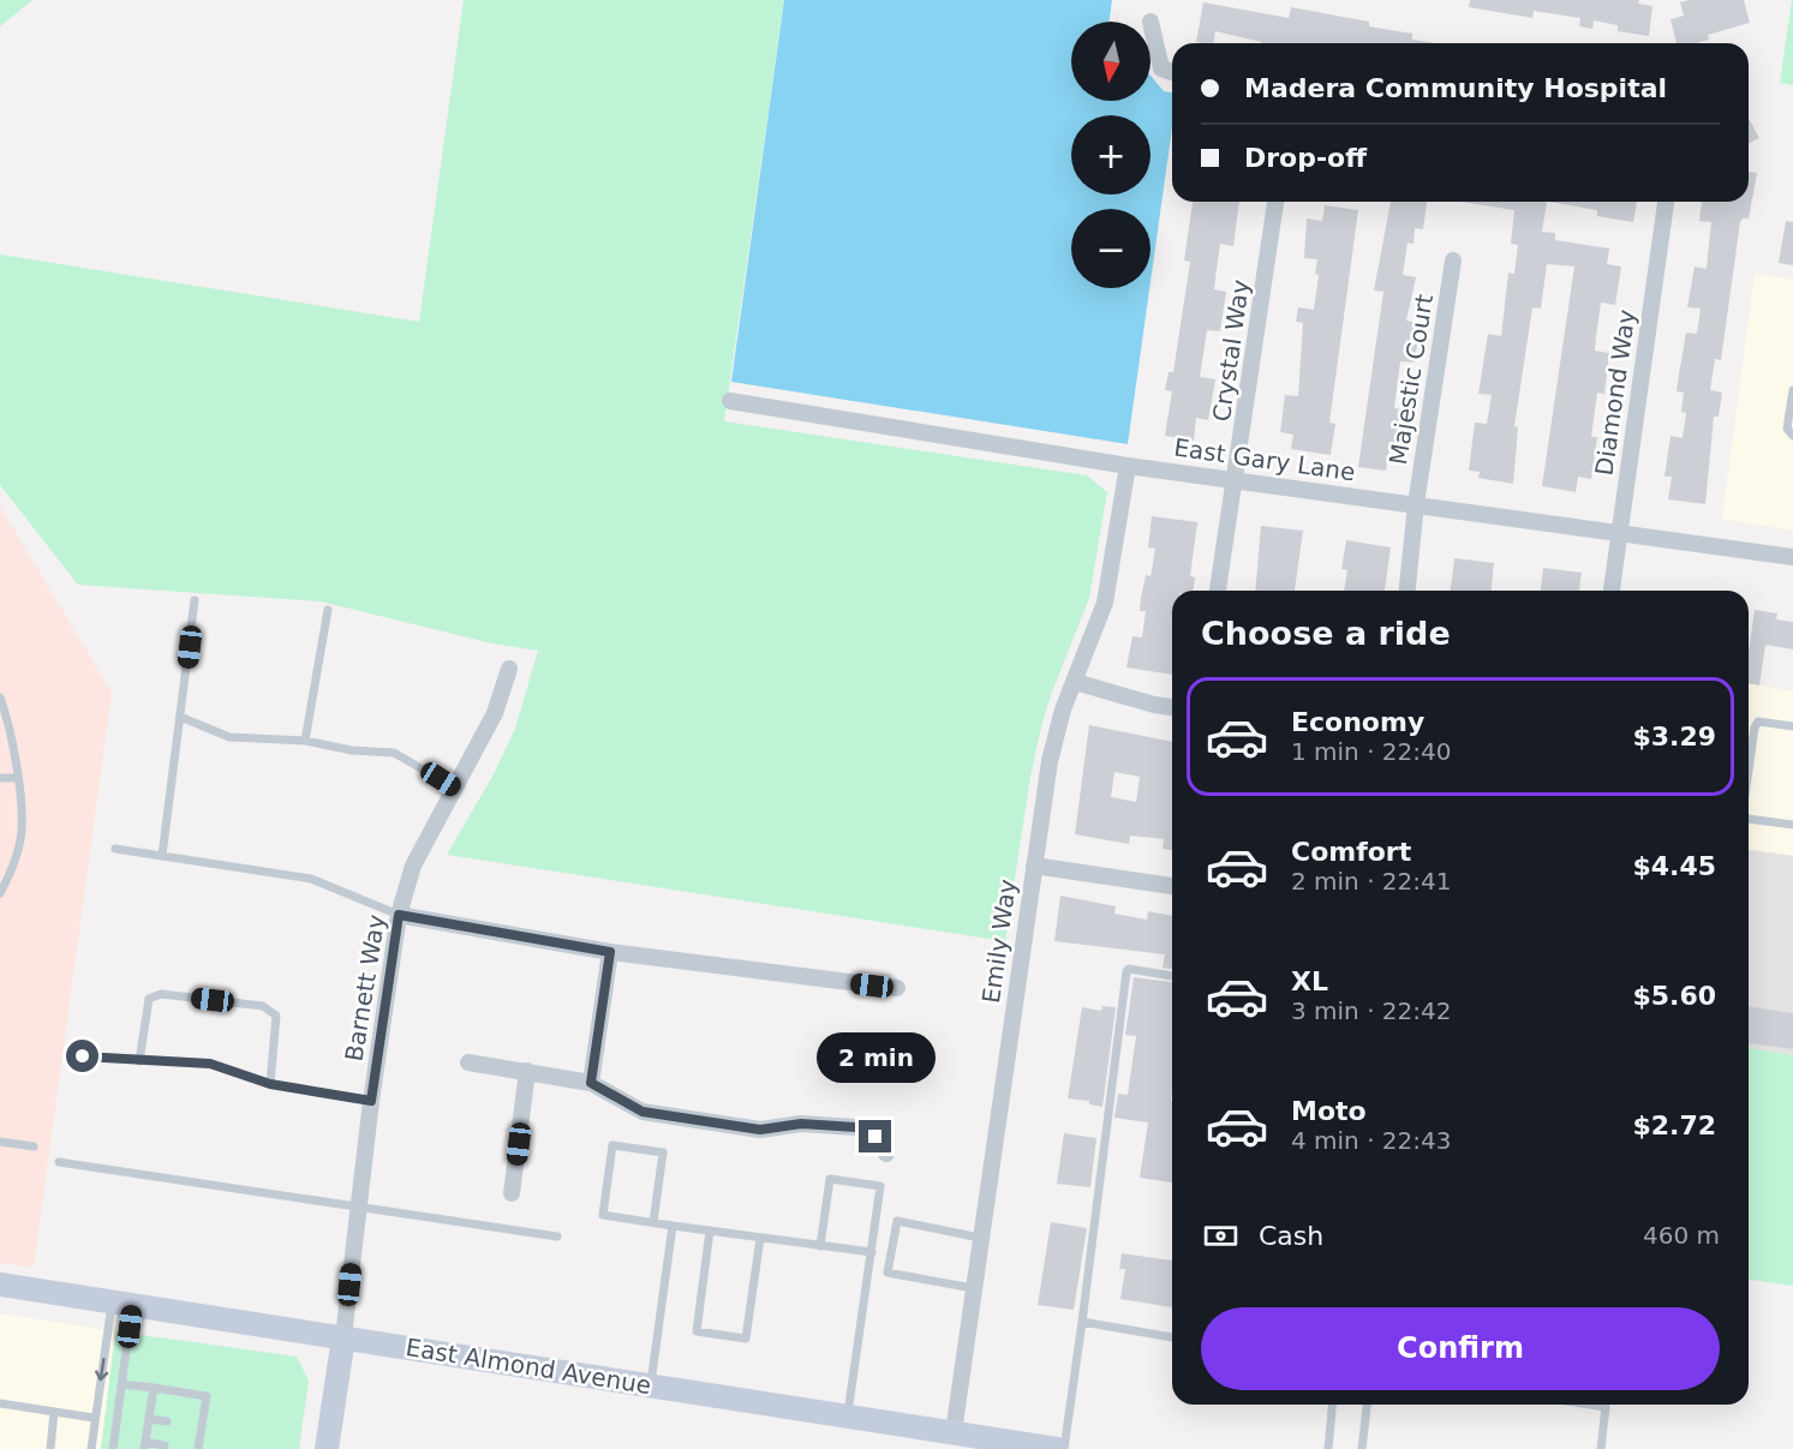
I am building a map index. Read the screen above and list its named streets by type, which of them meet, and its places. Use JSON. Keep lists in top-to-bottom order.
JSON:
{
  "streets": {
    "main road": ["East Almond Avenue"],
    "street": [
      "Crystal Way",
      "Majestic Court",
      "Diamond Way",
      "East Gary Lane",
      "Emily Way",
      "Barnett Way"
    ]
  },
  "crossings": [
    ["Crystal Way", "East Gary Lane"],
    ["Majestic Court", "East Gary Lane"],
    ["Diamond Way", "East Gary Lane"],
    ["East Gary Lane", "Emily Way"],
    ["Emily Way", "East Almond Avenue"],
    ["Barnett Way", "East Almond Avenue"]
  ],
  "north": "bottom",
  "page": {
    "map_buttons": ["+", "−"],
    "banner": ["Madera Community Hospital", "Drop-off"],
    "heading": "Choose a ride",
    "list": [
      {
        "name": "Economy",
        "note": "1 min · 22:40",
        "value": "$3.29"
      },
      {
        "name": "Comfort",
        "note": "2 min · 22:41",
        "value": "$4.45"
      },
      {
        "name": "XL",
        "note": "3 min · 22:42",
        "value": "$5.60"
      },
      {
        "name": "Moto",
        "note": "4 min · 22:43",
        "value": "$2.72"
      }
    ],
    "bubble": "2 min",
    "pay": ["Cash", "460 m"],
    "buttons": "Confirm"
  }
}
